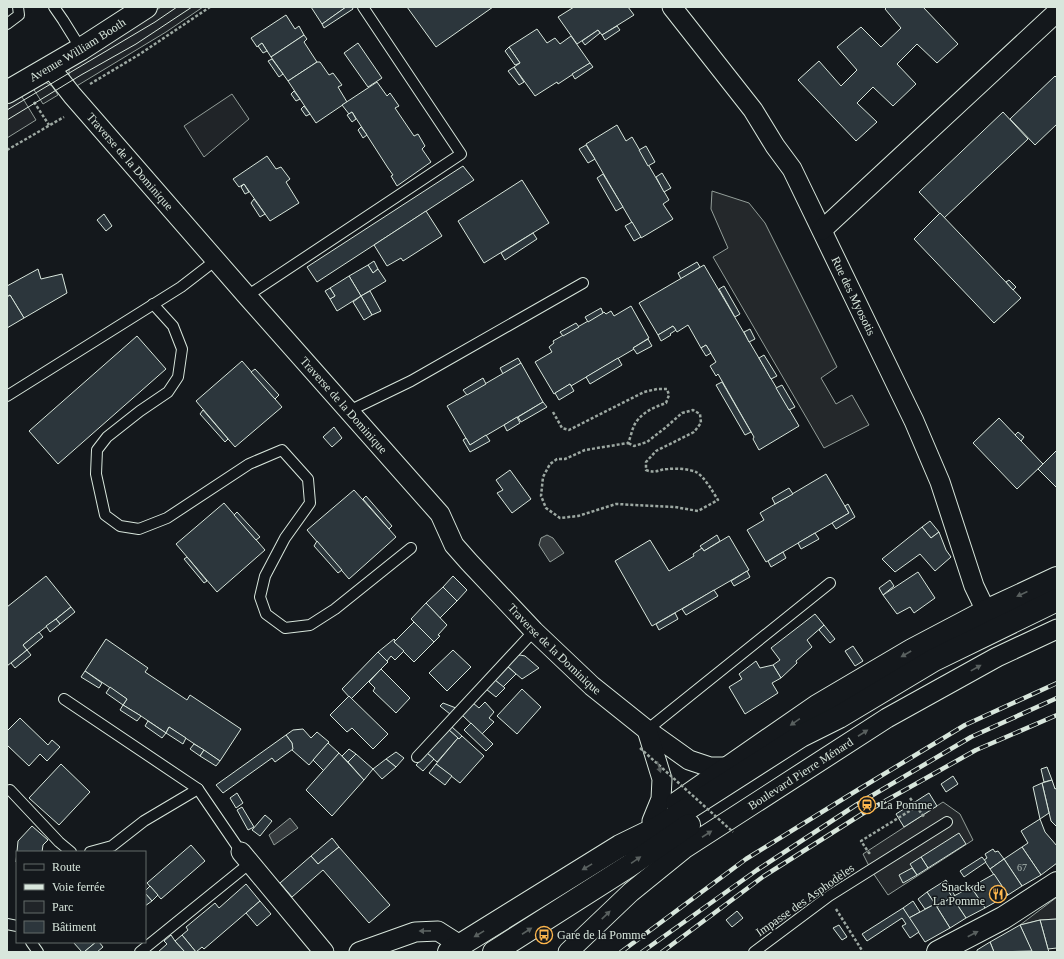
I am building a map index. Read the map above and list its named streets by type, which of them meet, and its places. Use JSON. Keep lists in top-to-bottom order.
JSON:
{
  "streets": {
    "main road": ["Avenue William Booth", "Boulevard Pierre Ménard"],
    "street": ["Traverse de la Dominique", "Rue des Myosotis"],
    "lane": ["Impasse des Asphodèles"]
  },
  "crossings": [
    ["Avenue William Booth", "Traverse de la Dominique"],
    ["Traverse de la Dominique", "Boulevard Pierre Ménard"],
    ["Rue des Myosotis", "Boulevard Pierre Ménard"]
  ],
  "places": {
    "station": ["La Pomme"],
    "restaurant": ["Snack de La Pomme"],
    "bus stop": ["Gare de la Pomme"]
  },
  "house_numbers": ["67"],
  "legend": [
    "Route",
    "Voie ferrée",
    "Parc",
    "Bâtiment"
  ]
}
